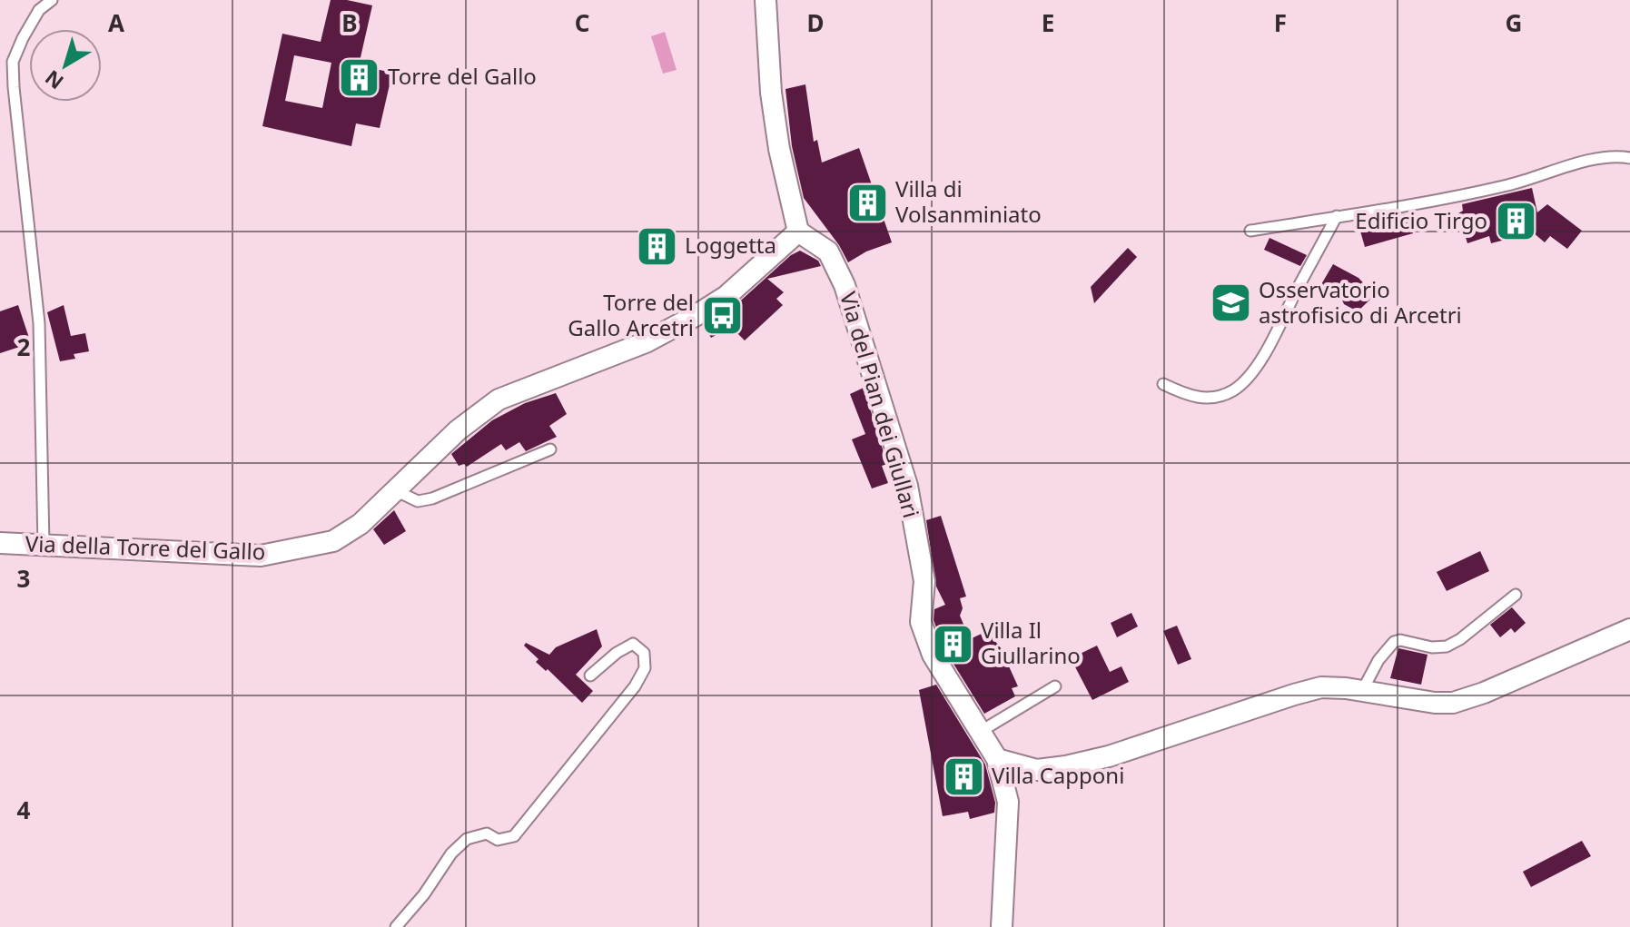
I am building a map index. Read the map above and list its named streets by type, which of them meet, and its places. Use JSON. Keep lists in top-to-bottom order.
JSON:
{
  "streets": {
    "street": ["Via del Pian dei Giullari", "Via della Torre del Gallo"]
  },
  "crossings": [
    ["Via del Pian dei Giullari", "Via della Torre del Gallo"]
  ],
  "places": {
    "building": [
      "Torre del Gallo",
      "Villa di Volsanminiato",
      "Edificio Tirgo",
      "Loggetta",
      "Villa Il Giullarino",
      "Villa Capponi"
    ],
    "school or university": ["Osservatorio astrofisico di Arcetri"],
    "bus stop": ["Torre del Gallo Arcetri"]
  },
  "north": "bottom left",
  "grid": {
    "columns": [
      "A",
      "B",
      "C",
      "D",
      "E",
      "F",
      "G"
    ],
    "rows": ["2", "3", "4"]
  }
}
